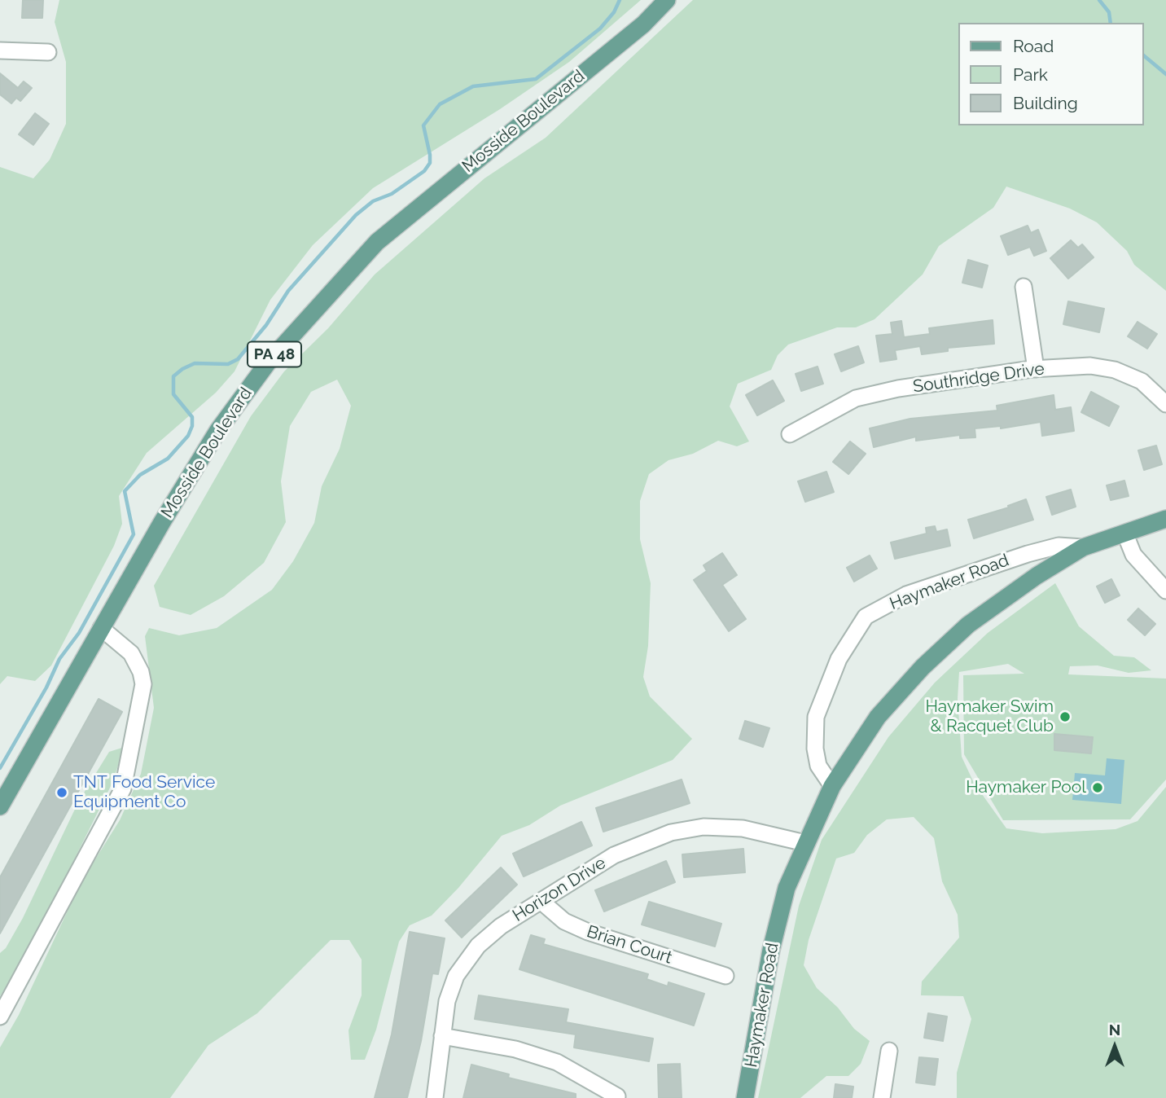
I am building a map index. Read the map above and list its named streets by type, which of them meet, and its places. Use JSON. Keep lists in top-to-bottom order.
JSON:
{
  "streets": {
    "main road": ["Mosside Boulevard", "PA 48", "Haymaker Road"],
    "street": ["Southridge Drive", "Horizon Drive", "Brian Court"]
  },
  "crossings": [
    ["Haymaker Road", "Horizon Drive"],
    ["Horizon Drive", "Brian Court"]
  ],
  "places": ["Haymaker Swim & Racquet Club", "Haymaker Pool", "TNT Food Service Equipment Co"],
  "legend": ["Road", "Park", "Building"],
  "north": "top"
}
